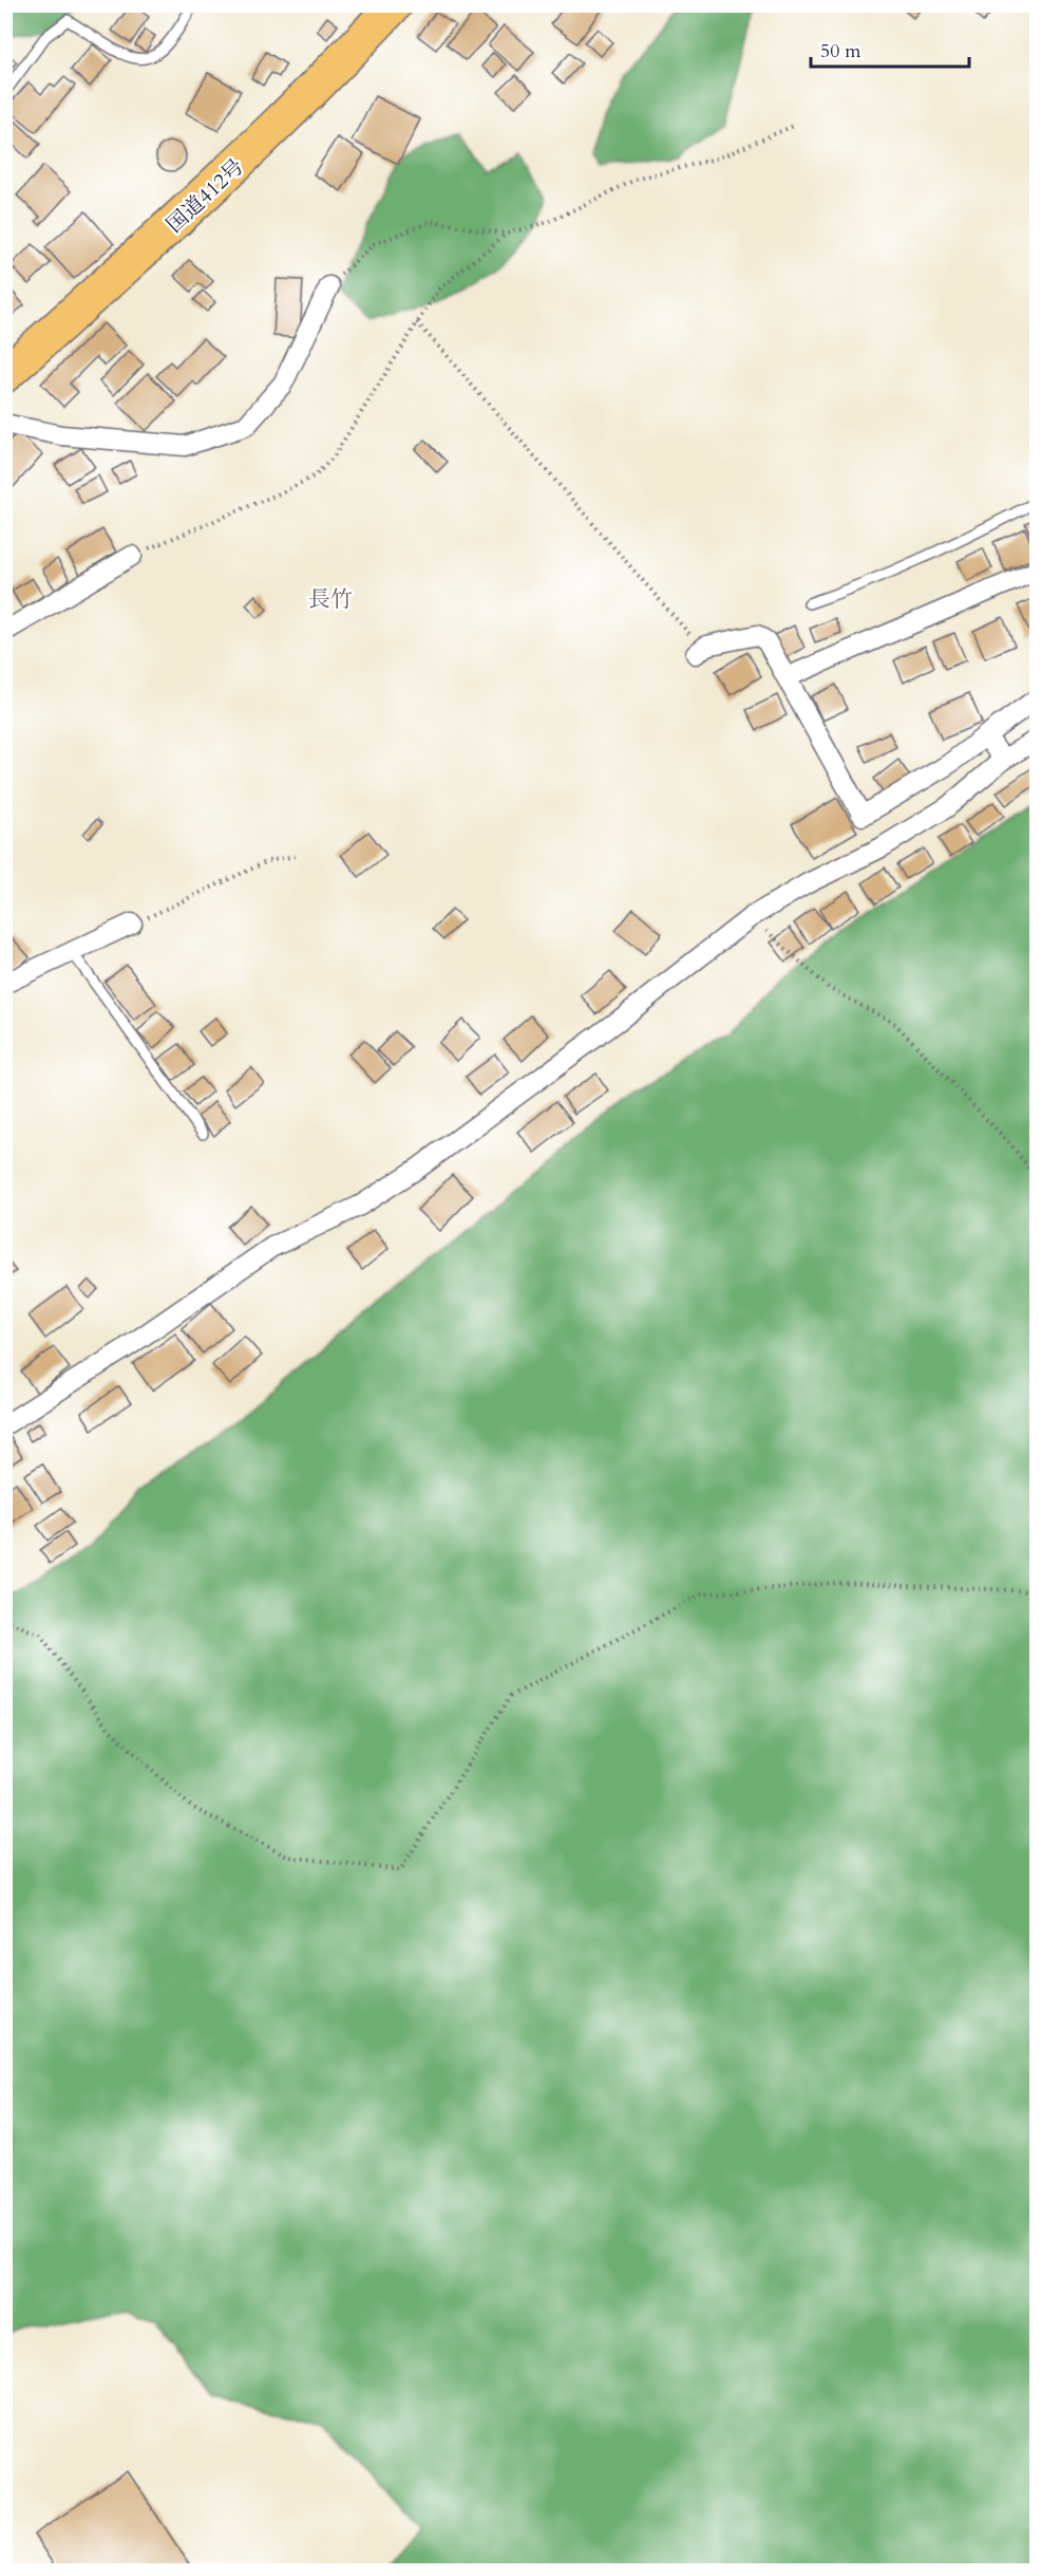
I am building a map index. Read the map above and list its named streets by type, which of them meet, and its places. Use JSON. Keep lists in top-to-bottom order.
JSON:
{
  "streets": {
    "highway": ["国道412号"]
  },
  "districts": ["長竹"],
  "scale_bar": "50 m"
}
